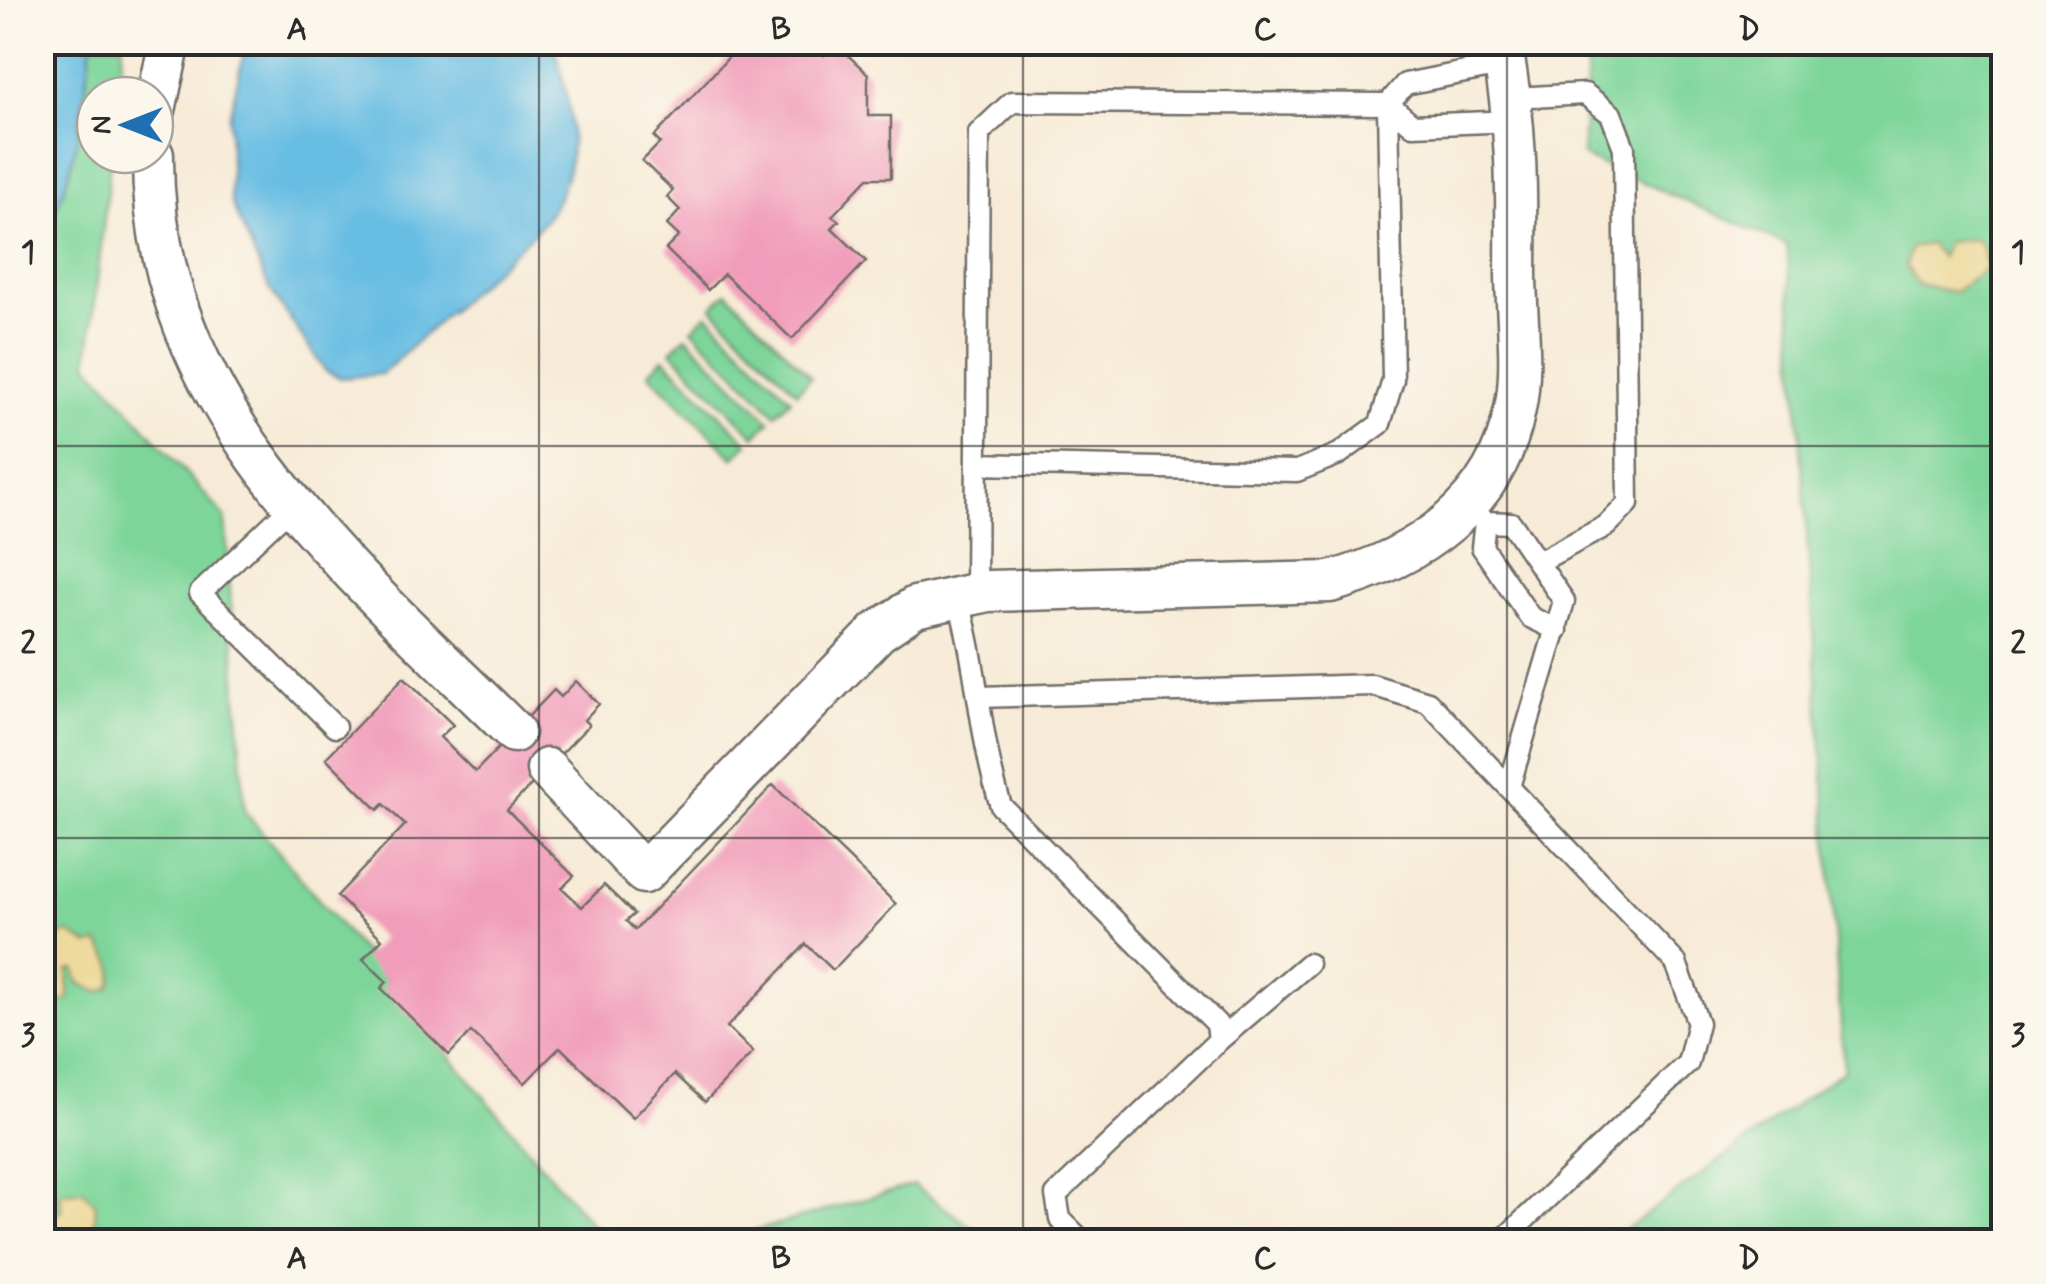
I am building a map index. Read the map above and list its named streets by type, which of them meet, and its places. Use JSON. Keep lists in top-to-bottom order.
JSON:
{
  "north": "left",
  "grid": {
    "columns": [
      "A",
      "B",
      "C",
      "D"
    ],
    "rows": ["1", "2", "3"]
  }
}
